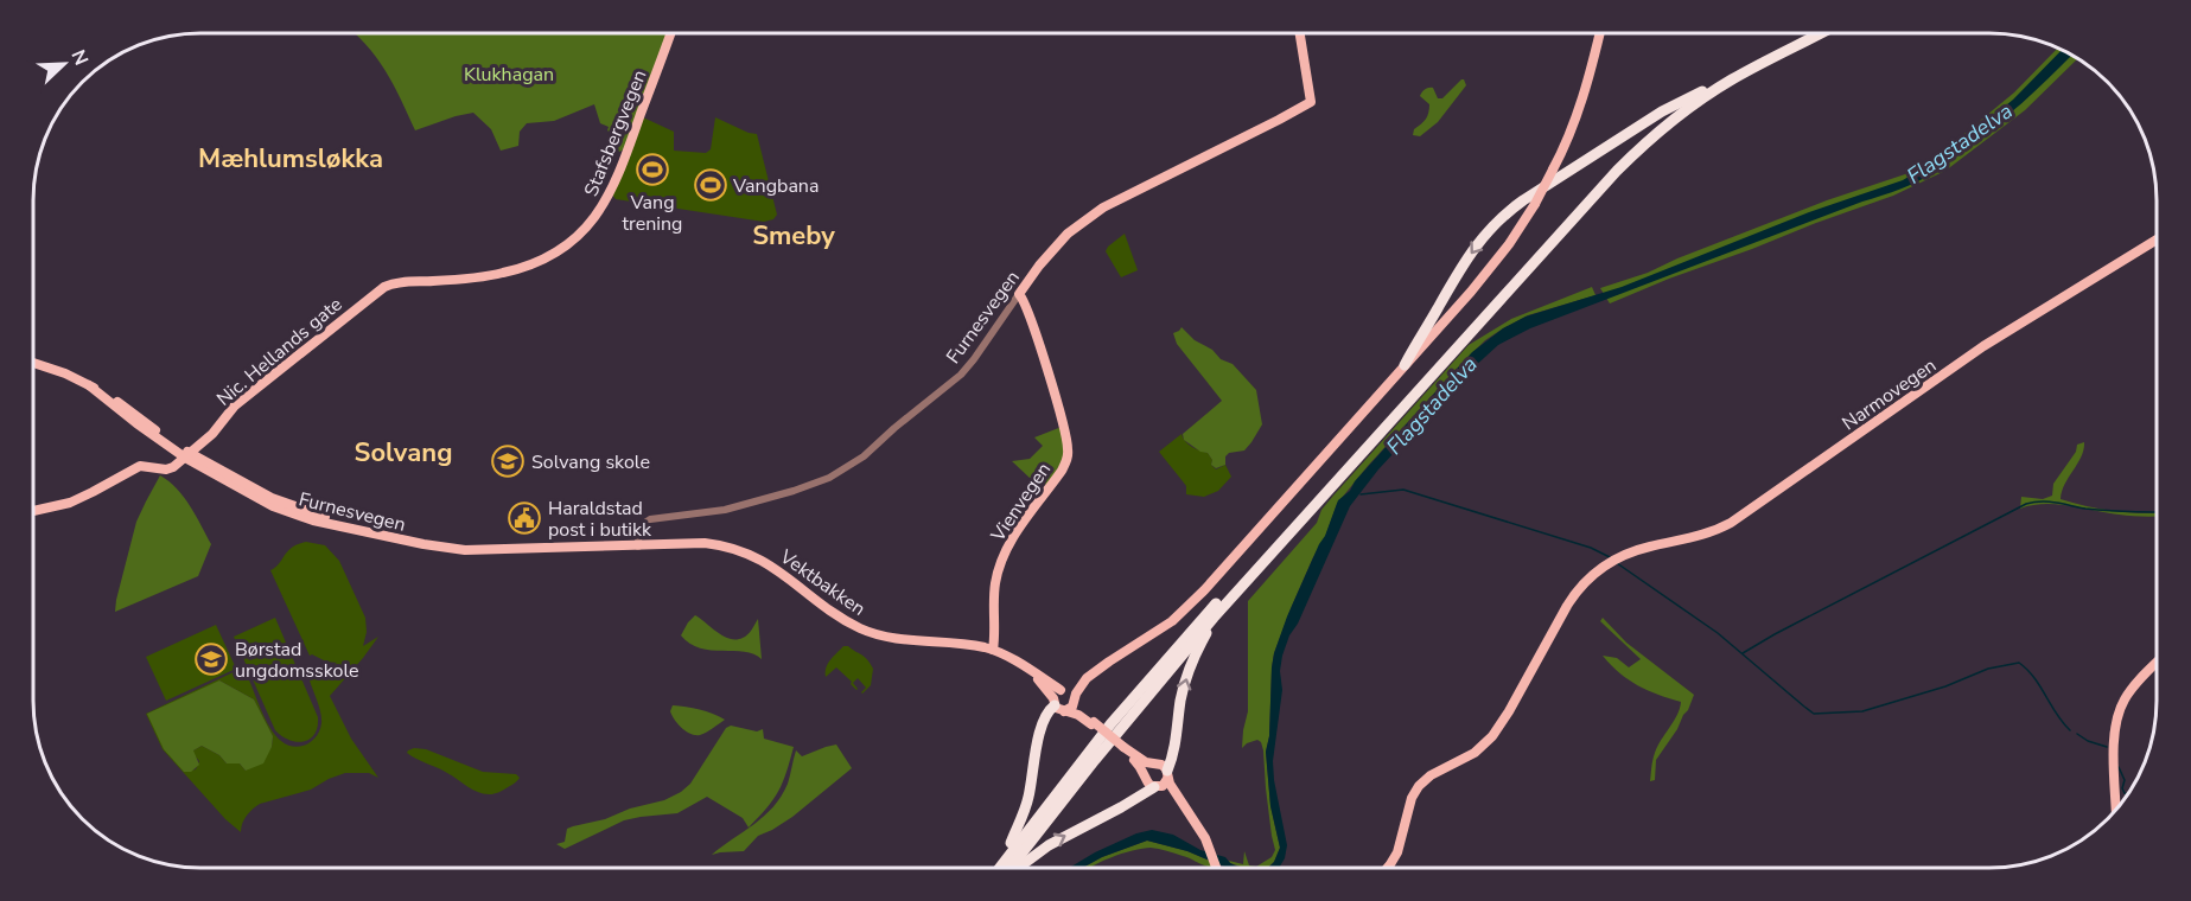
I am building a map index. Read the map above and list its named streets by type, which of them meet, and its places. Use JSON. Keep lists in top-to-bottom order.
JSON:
{
  "streets": {
    "main road": [
      "Stafsbergvegen",
      "Furnesvegen",
      "Nic. Hellands gate",
      "Narmovegen",
      "Vienvegen",
      "Vektbakken"
    ]
  },
  "crossings": [
    ["Stafsbergvegen", "Nic. Hellands gate"],
    ["Furnesvegen", "Nic. Hellands gate"],
    ["Furnesvegen", "Vienvegen"],
    ["Furnesvegen", "Vektbakken"],
    ["Vienvegen", "Vektbakken"]
  ],
  "districts": ["Mæhlumsløkka", "Smeby", "Solvang"],
  "water": ["Flagstadelva"],
  "parks": ["Klukhagan"],
  "places": {
    "sports": ["Vang trening", "Vangbana"],
    "school or university": ["Solvang skole", "Børstad ungdomsskole"],
    "public building": ["Haraldstad post i butikk"]
  },
  "north": "top right"
}
